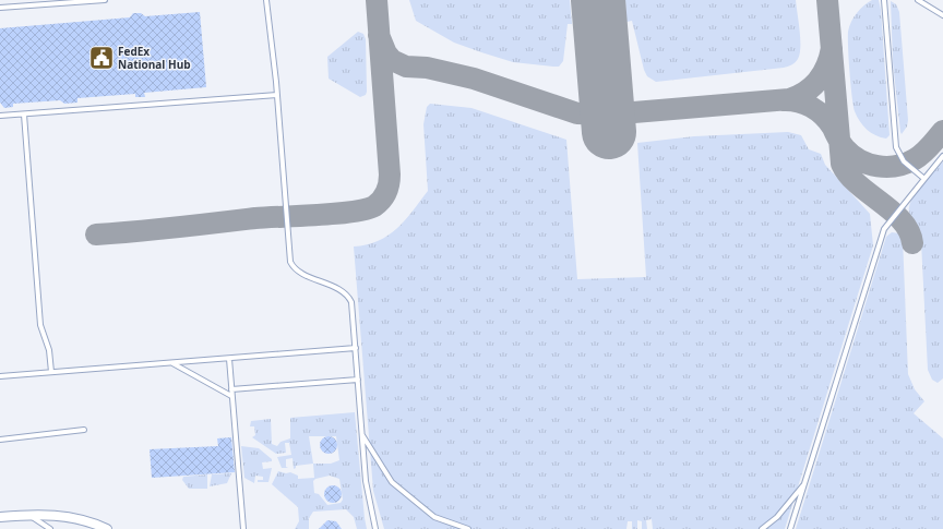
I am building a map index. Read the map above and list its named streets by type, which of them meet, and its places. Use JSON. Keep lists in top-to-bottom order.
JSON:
{
  "places": {
    "public building": ["FedEx National Hub"]
  }
}
